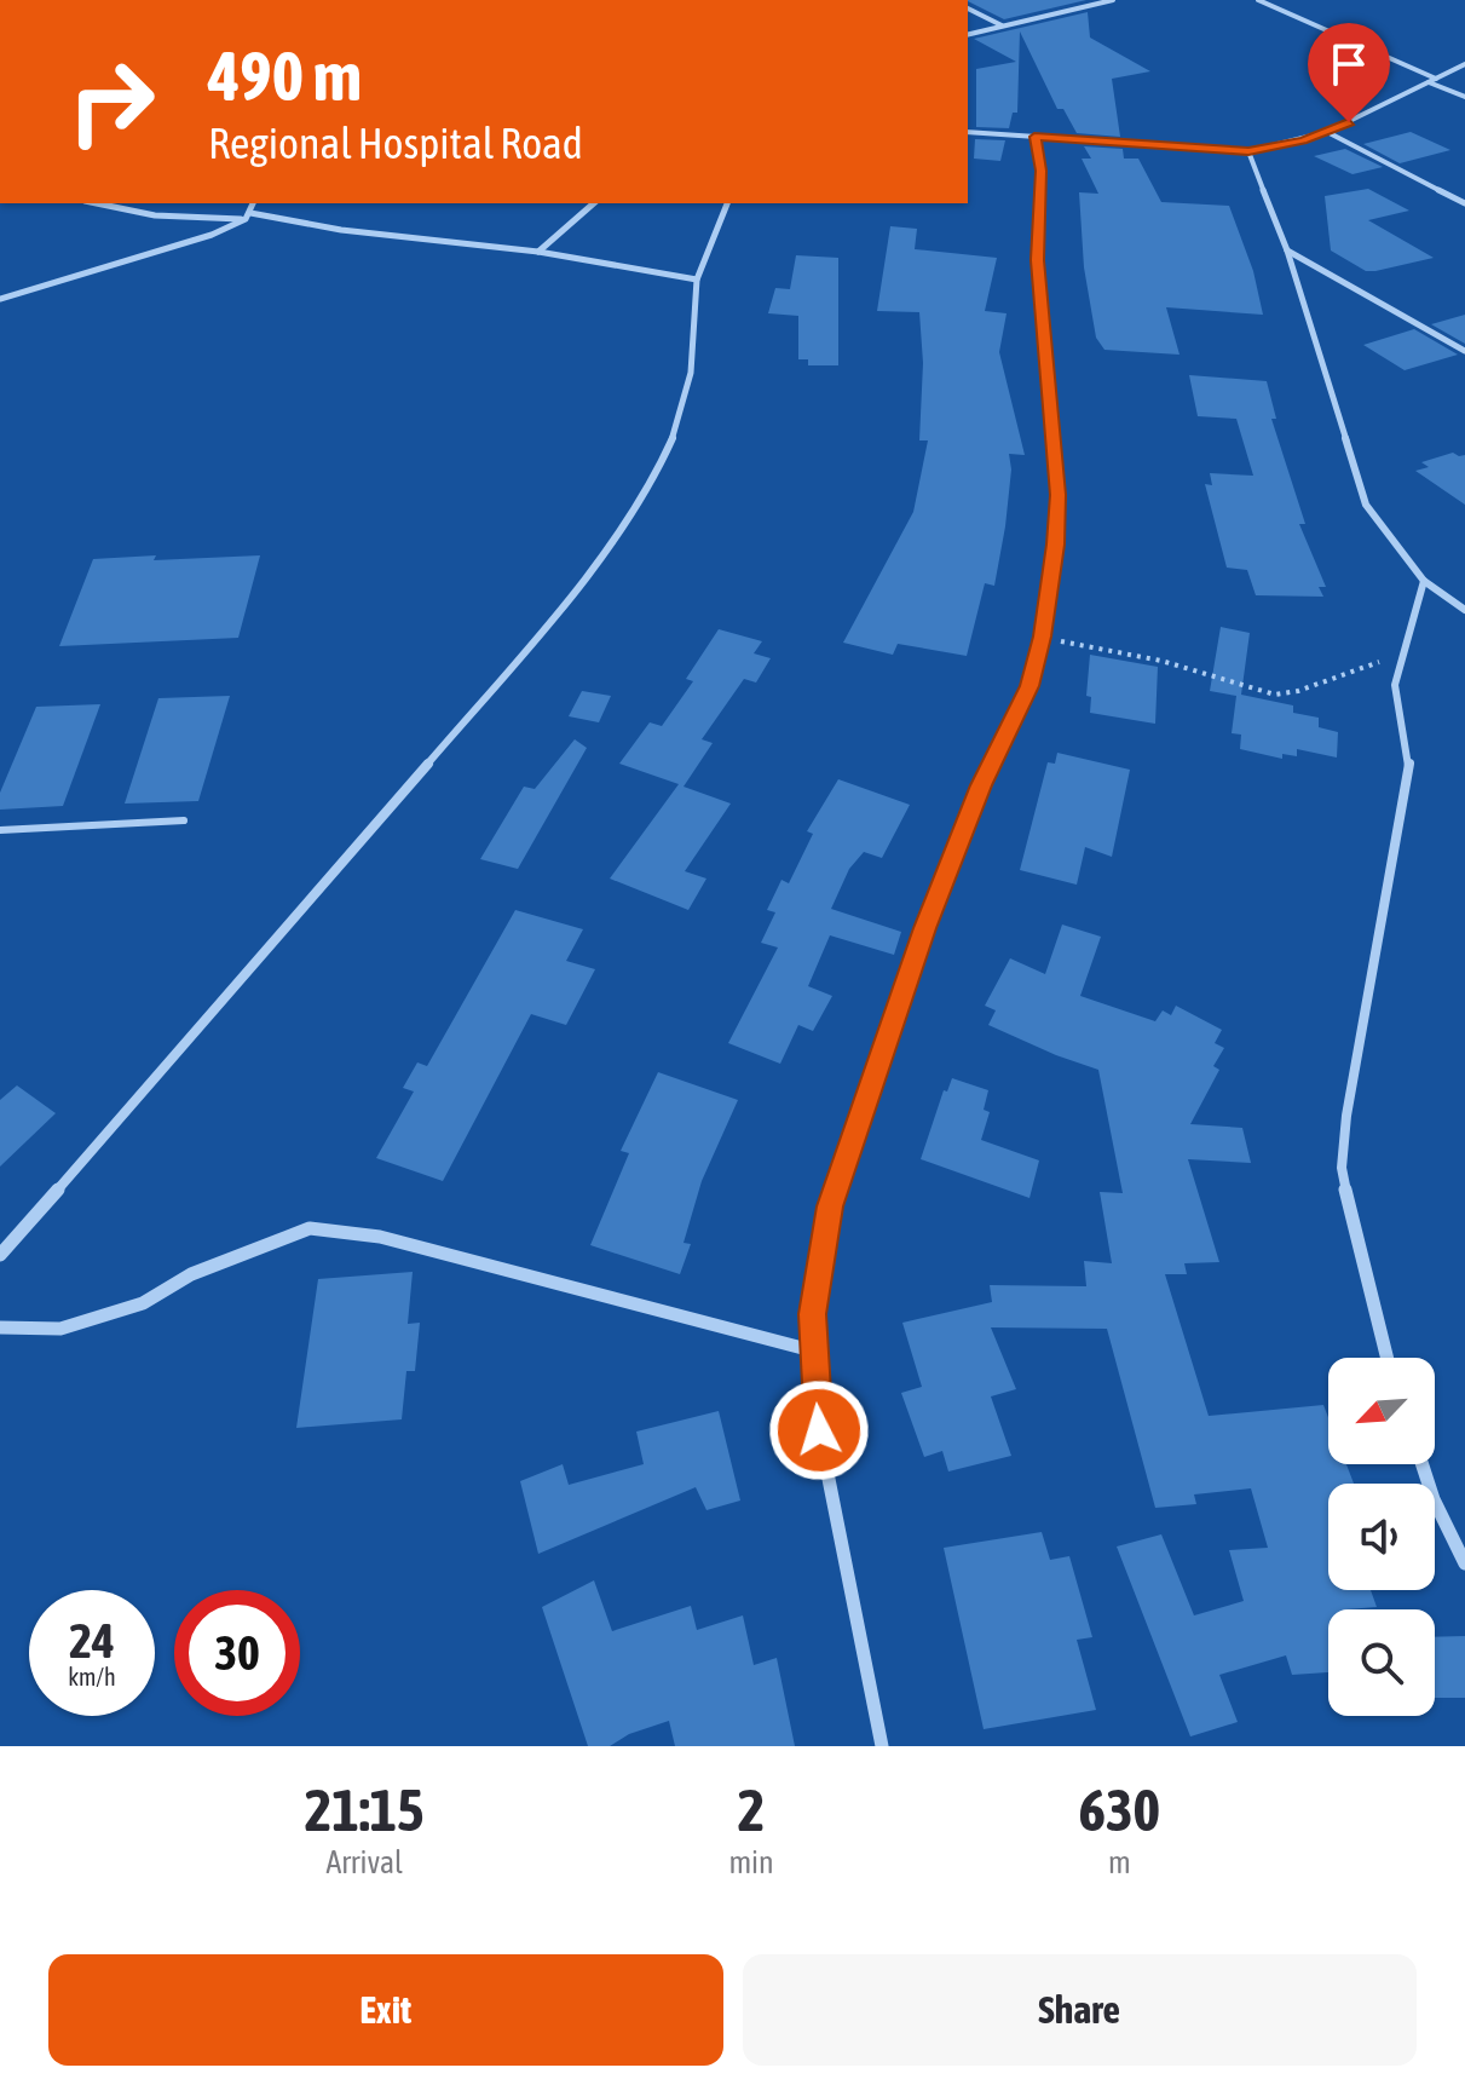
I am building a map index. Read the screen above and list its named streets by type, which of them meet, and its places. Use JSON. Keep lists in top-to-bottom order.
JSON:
{
  "north": "bottom left",
  "page": {
    "turn": ["490 m", "Regional Hospital Road"],
    "speed": "24 km/h",
    "limit": "30",
    "eta": [
      "21:15",
      "Arrival",
      "2",
      "min",
      "630",
      "m"
    ],
    "buttons": ["Exit", "Share"]
  }
}
